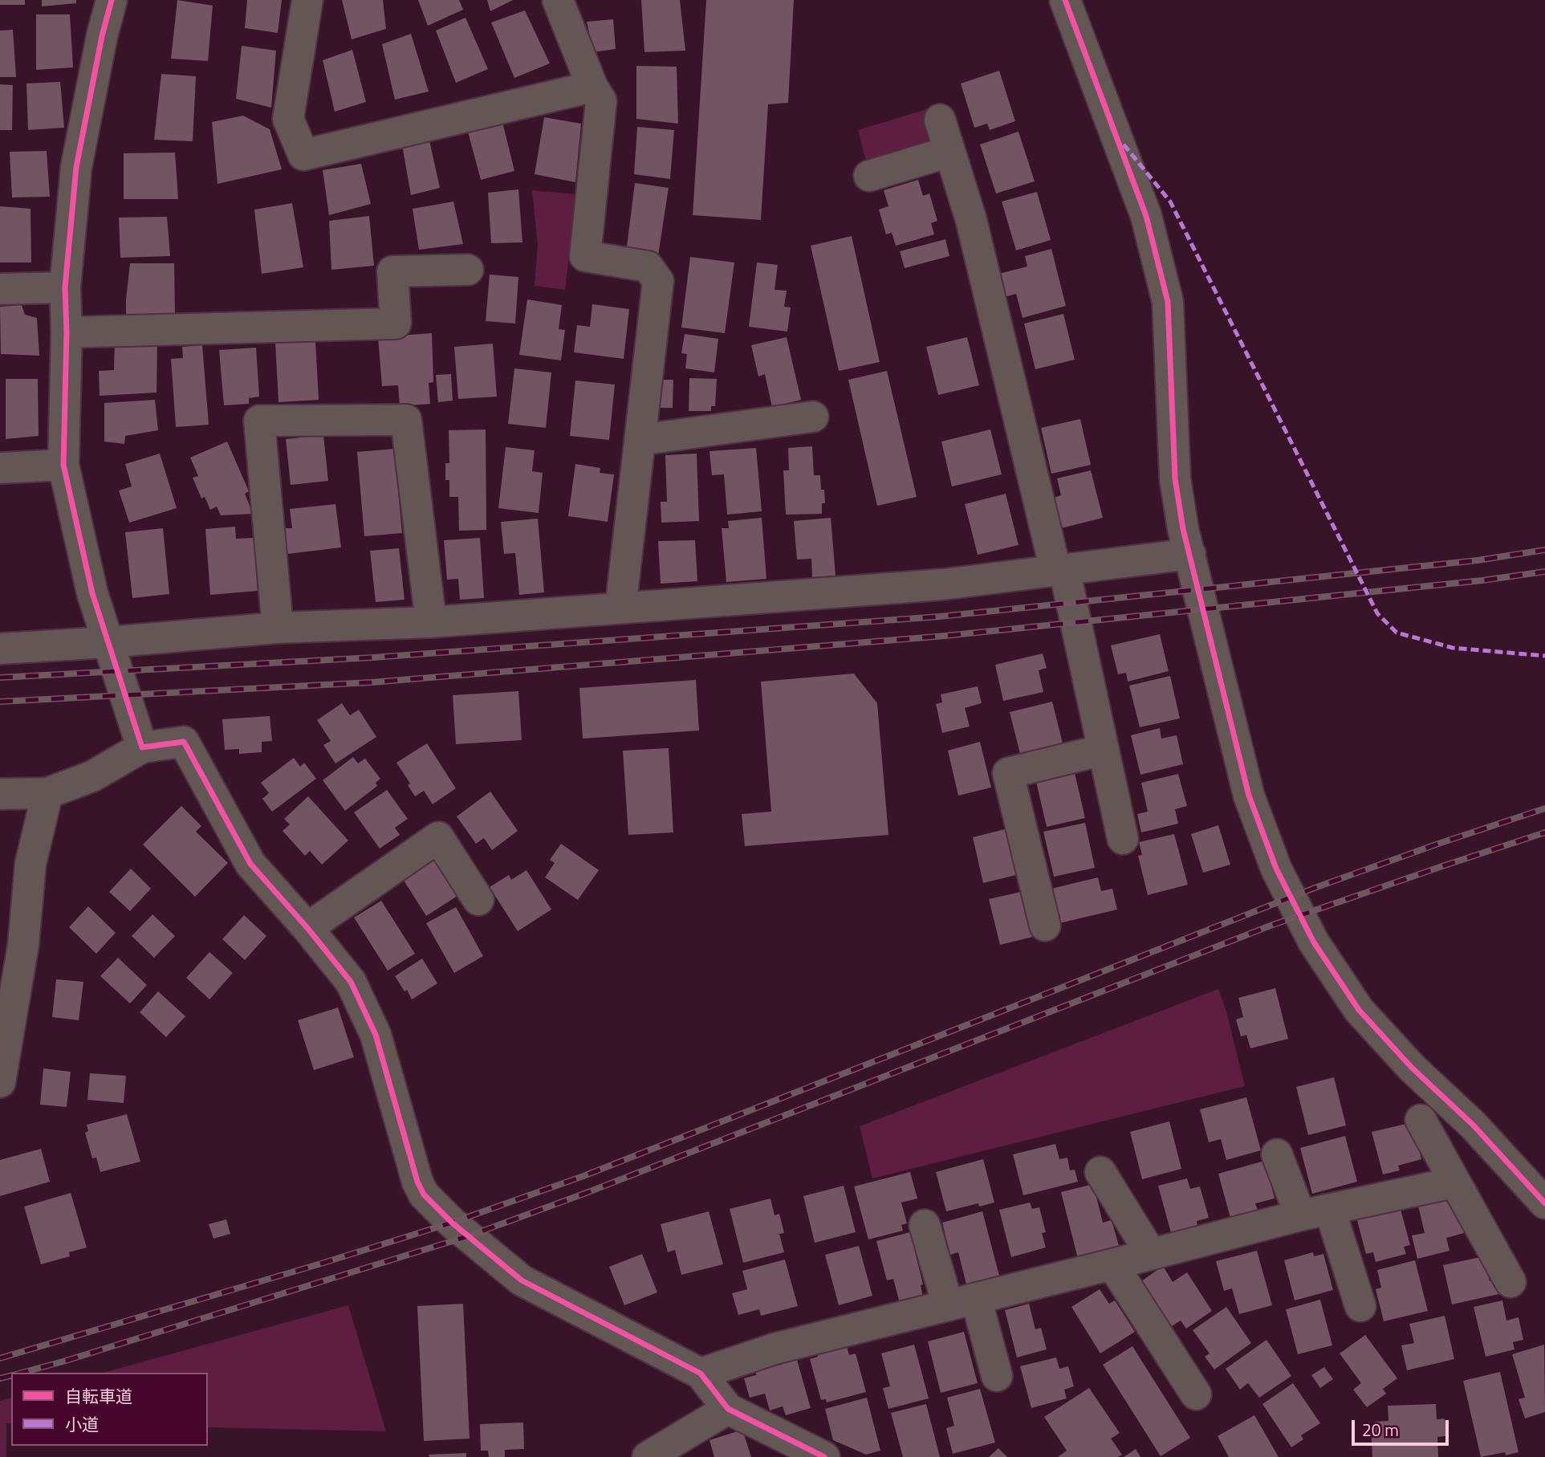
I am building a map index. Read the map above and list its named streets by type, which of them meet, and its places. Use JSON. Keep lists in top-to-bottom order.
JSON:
{
  "legend": ["自転車道", "小道"],
  "scale_bar": "20 m"
}
